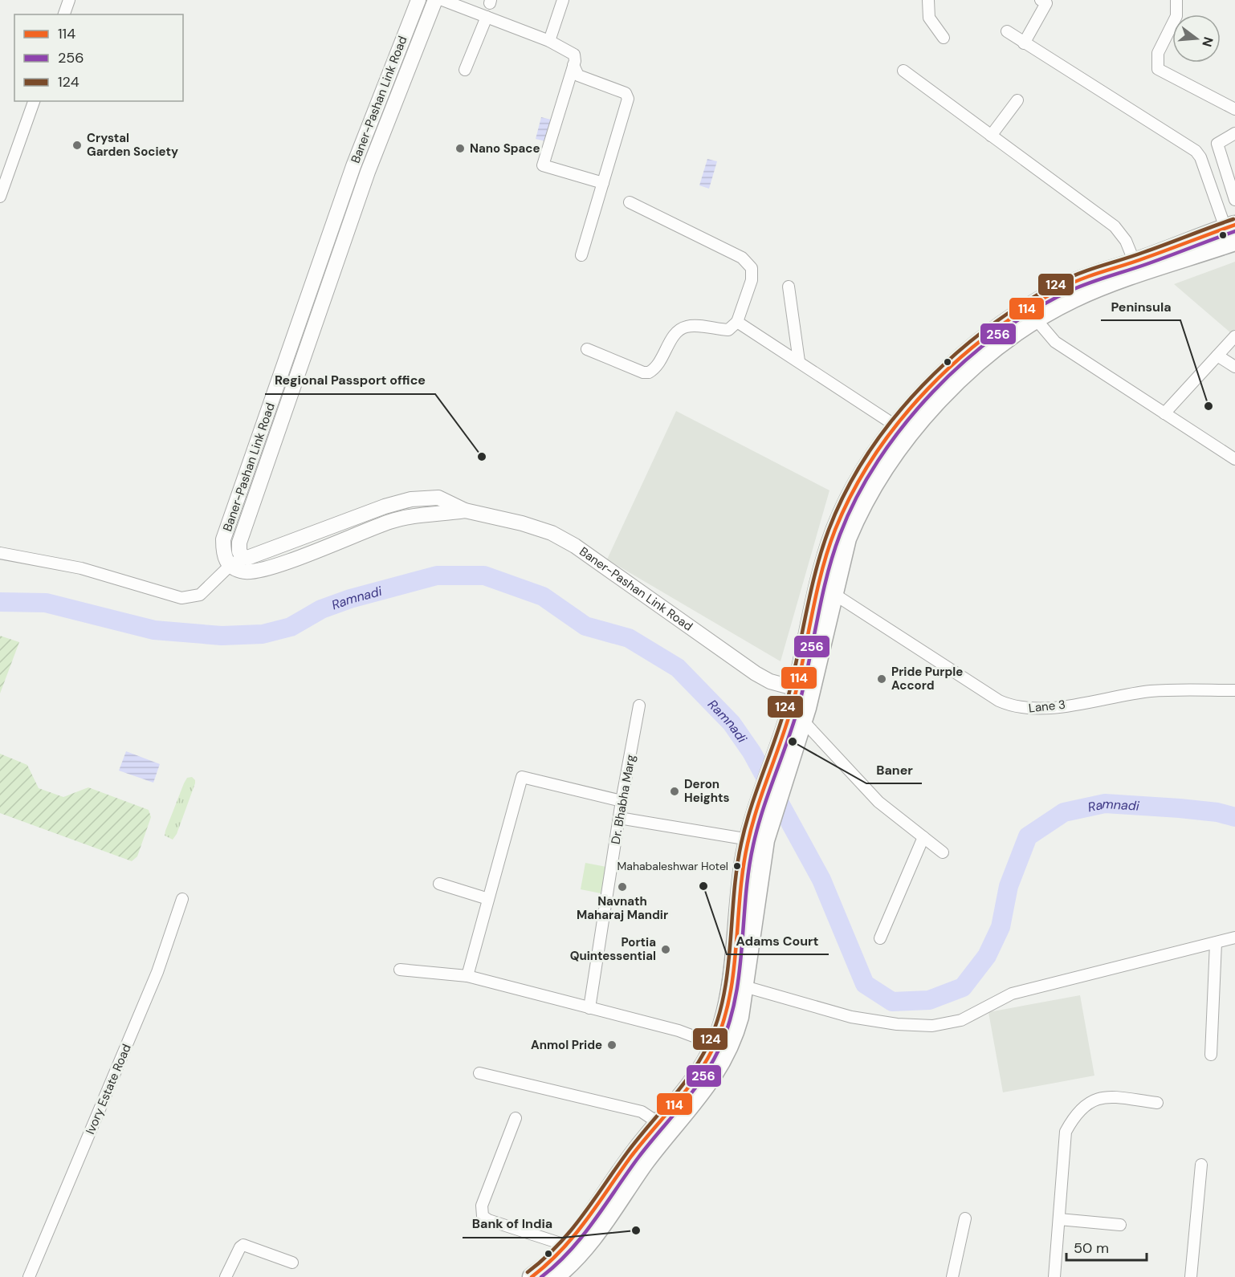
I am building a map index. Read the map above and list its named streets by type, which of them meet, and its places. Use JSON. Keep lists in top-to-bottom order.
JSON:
{
  "streets": {
    "street": [
      "Baner-Pashan Link Road",
      "Lane 3",
      "Dr. Bhabha Marg",
      "Ivory Estate Road"
    ]
  },
  "water": ["Ramnadi"],
  "places": [
    "Crystal Garden Society",
    "Nano Space",
    "Peninsula",
    "Regional Passport office",
    "Pride Purple Accord",
    "Baner",
    "Deron Heights",
    "Mahabaleshwar Hotel",
    "Adams Court",
    "Navnath Maharaj Mandir",
    "Portia Quintessential",
    "Anmol Pride",
    "Bank of India"
  ],
  "lines": ["transit line 124", "transit line 114", "transit line 256"],
  "legend": ["114", "256", "124"],
  "scale_bar": "50 m",
  "north": "right"
}
